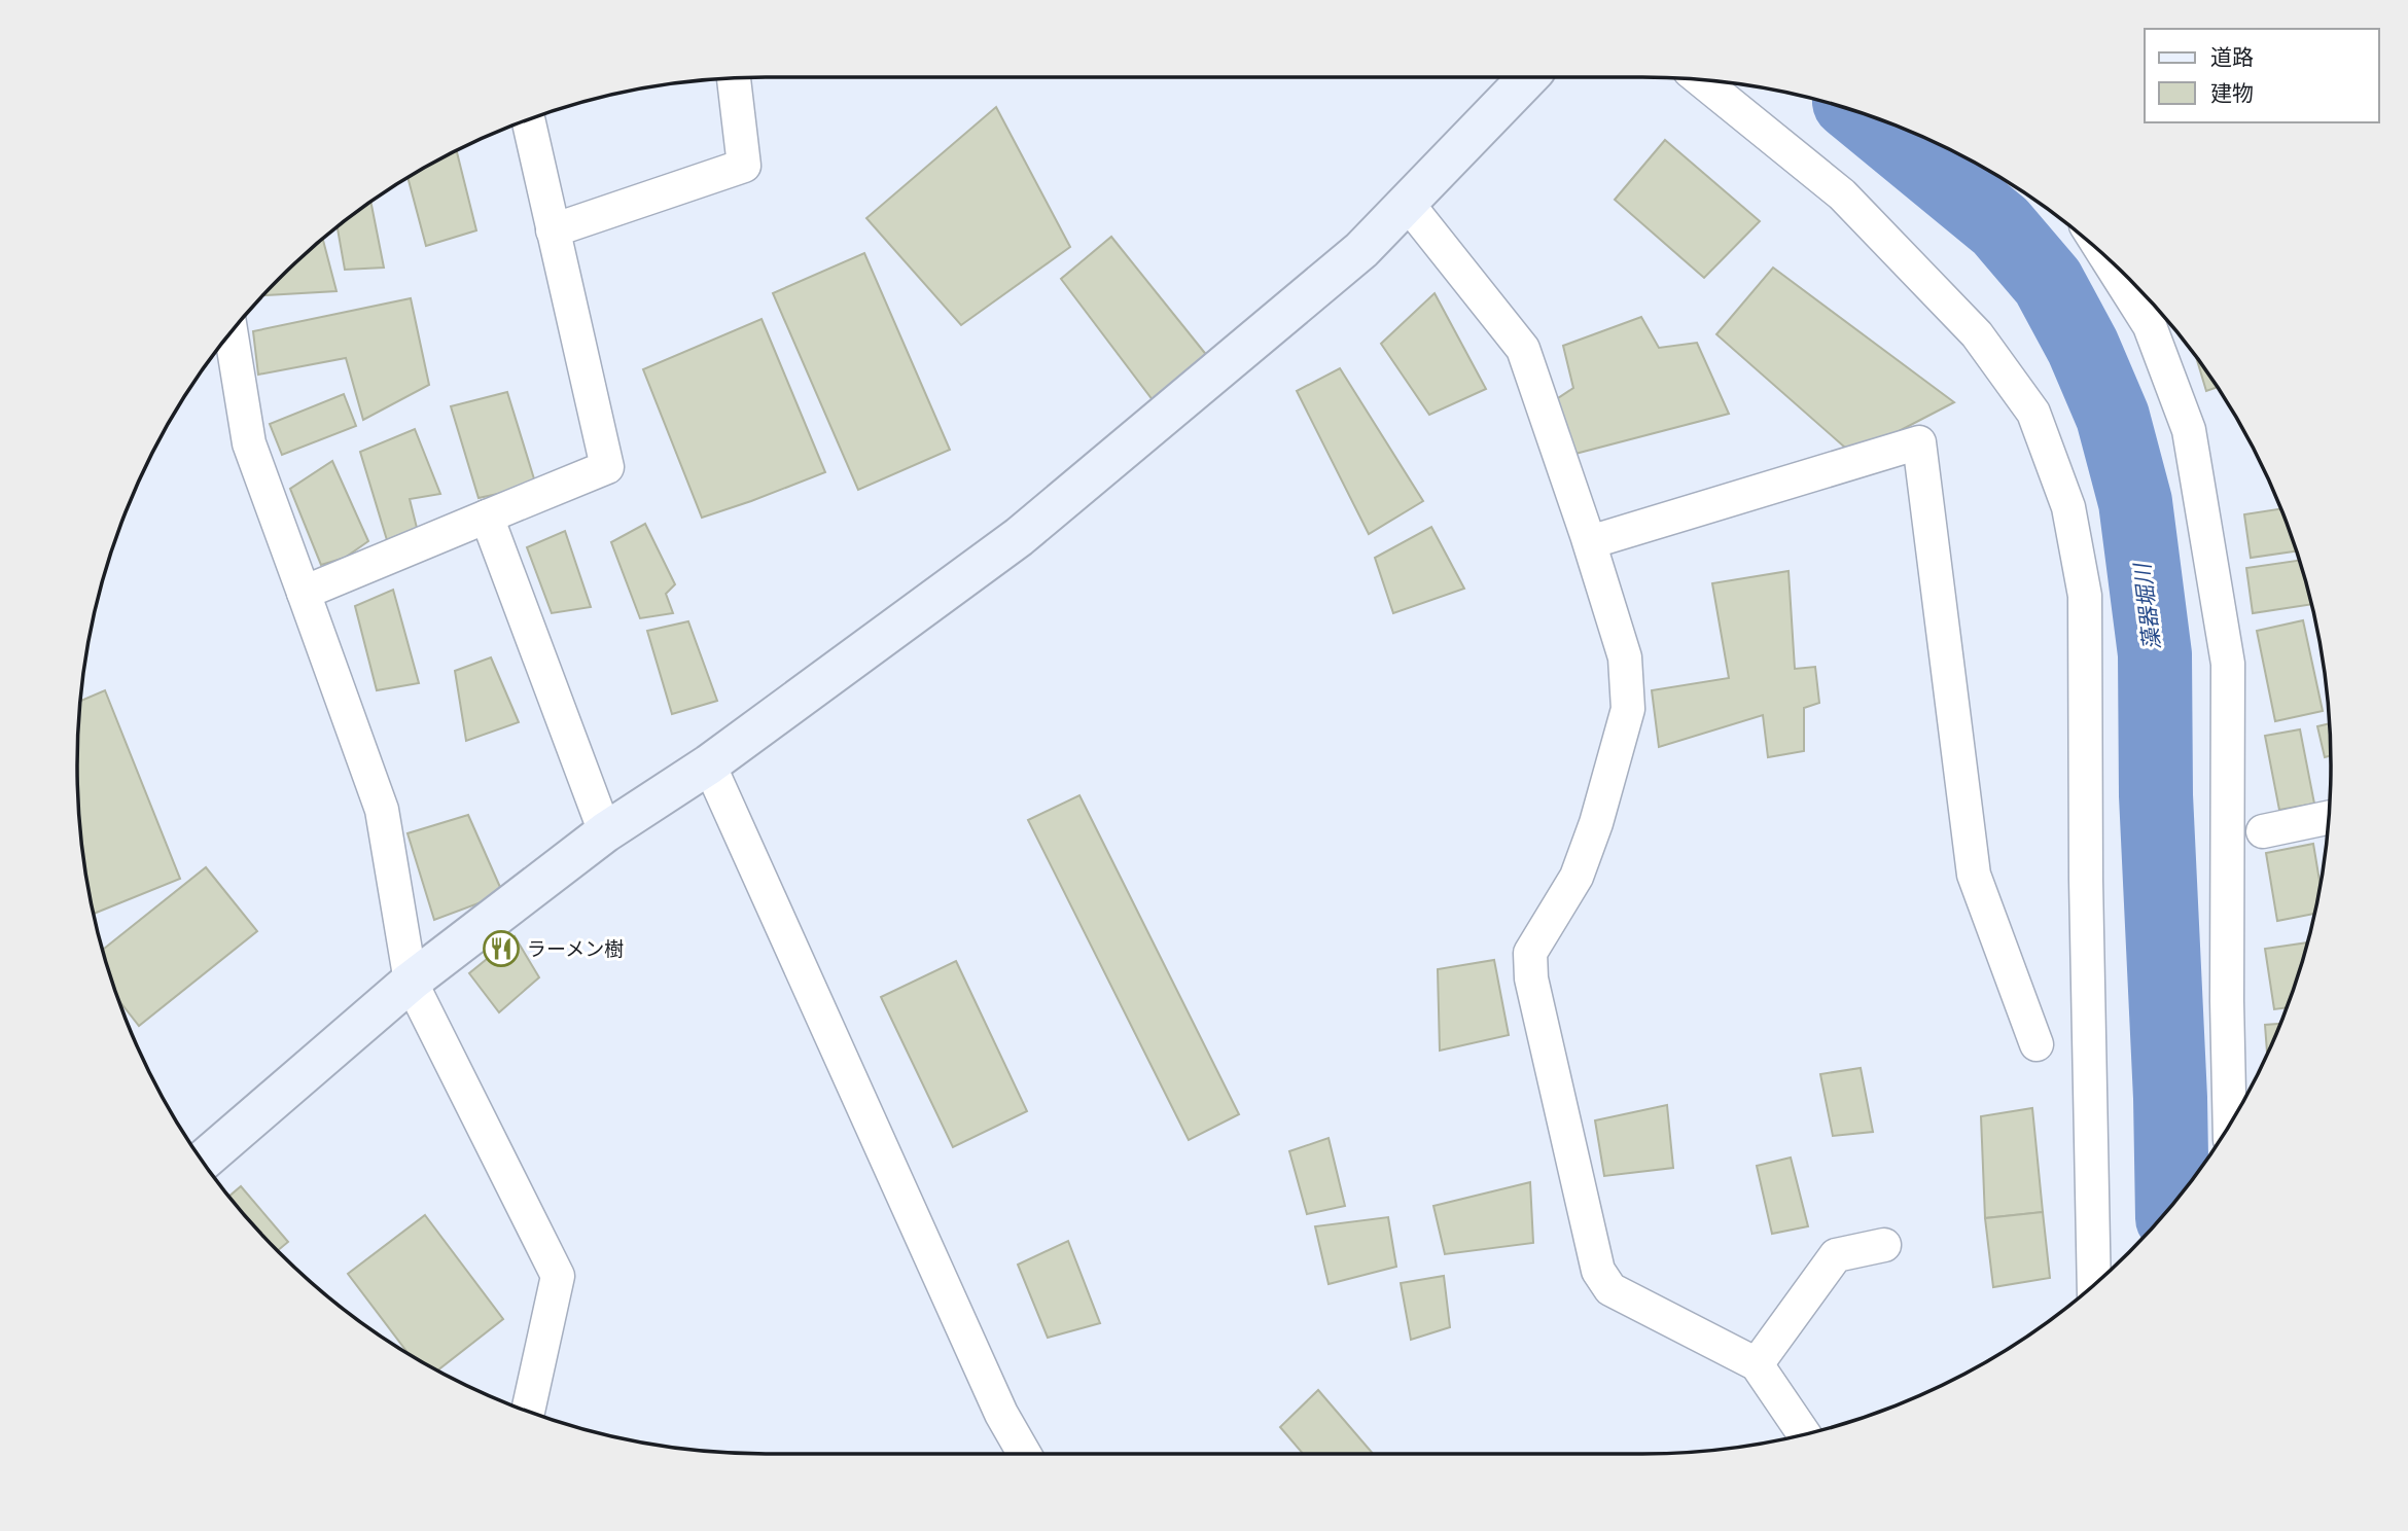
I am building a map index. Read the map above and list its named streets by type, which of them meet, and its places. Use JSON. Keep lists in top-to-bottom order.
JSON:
{
  "water": ["藻器堀川"],
  "places": {
    "restaurant": ["ラーメン樹"]
  },
  "legend": ["道路", "建物"]
}
